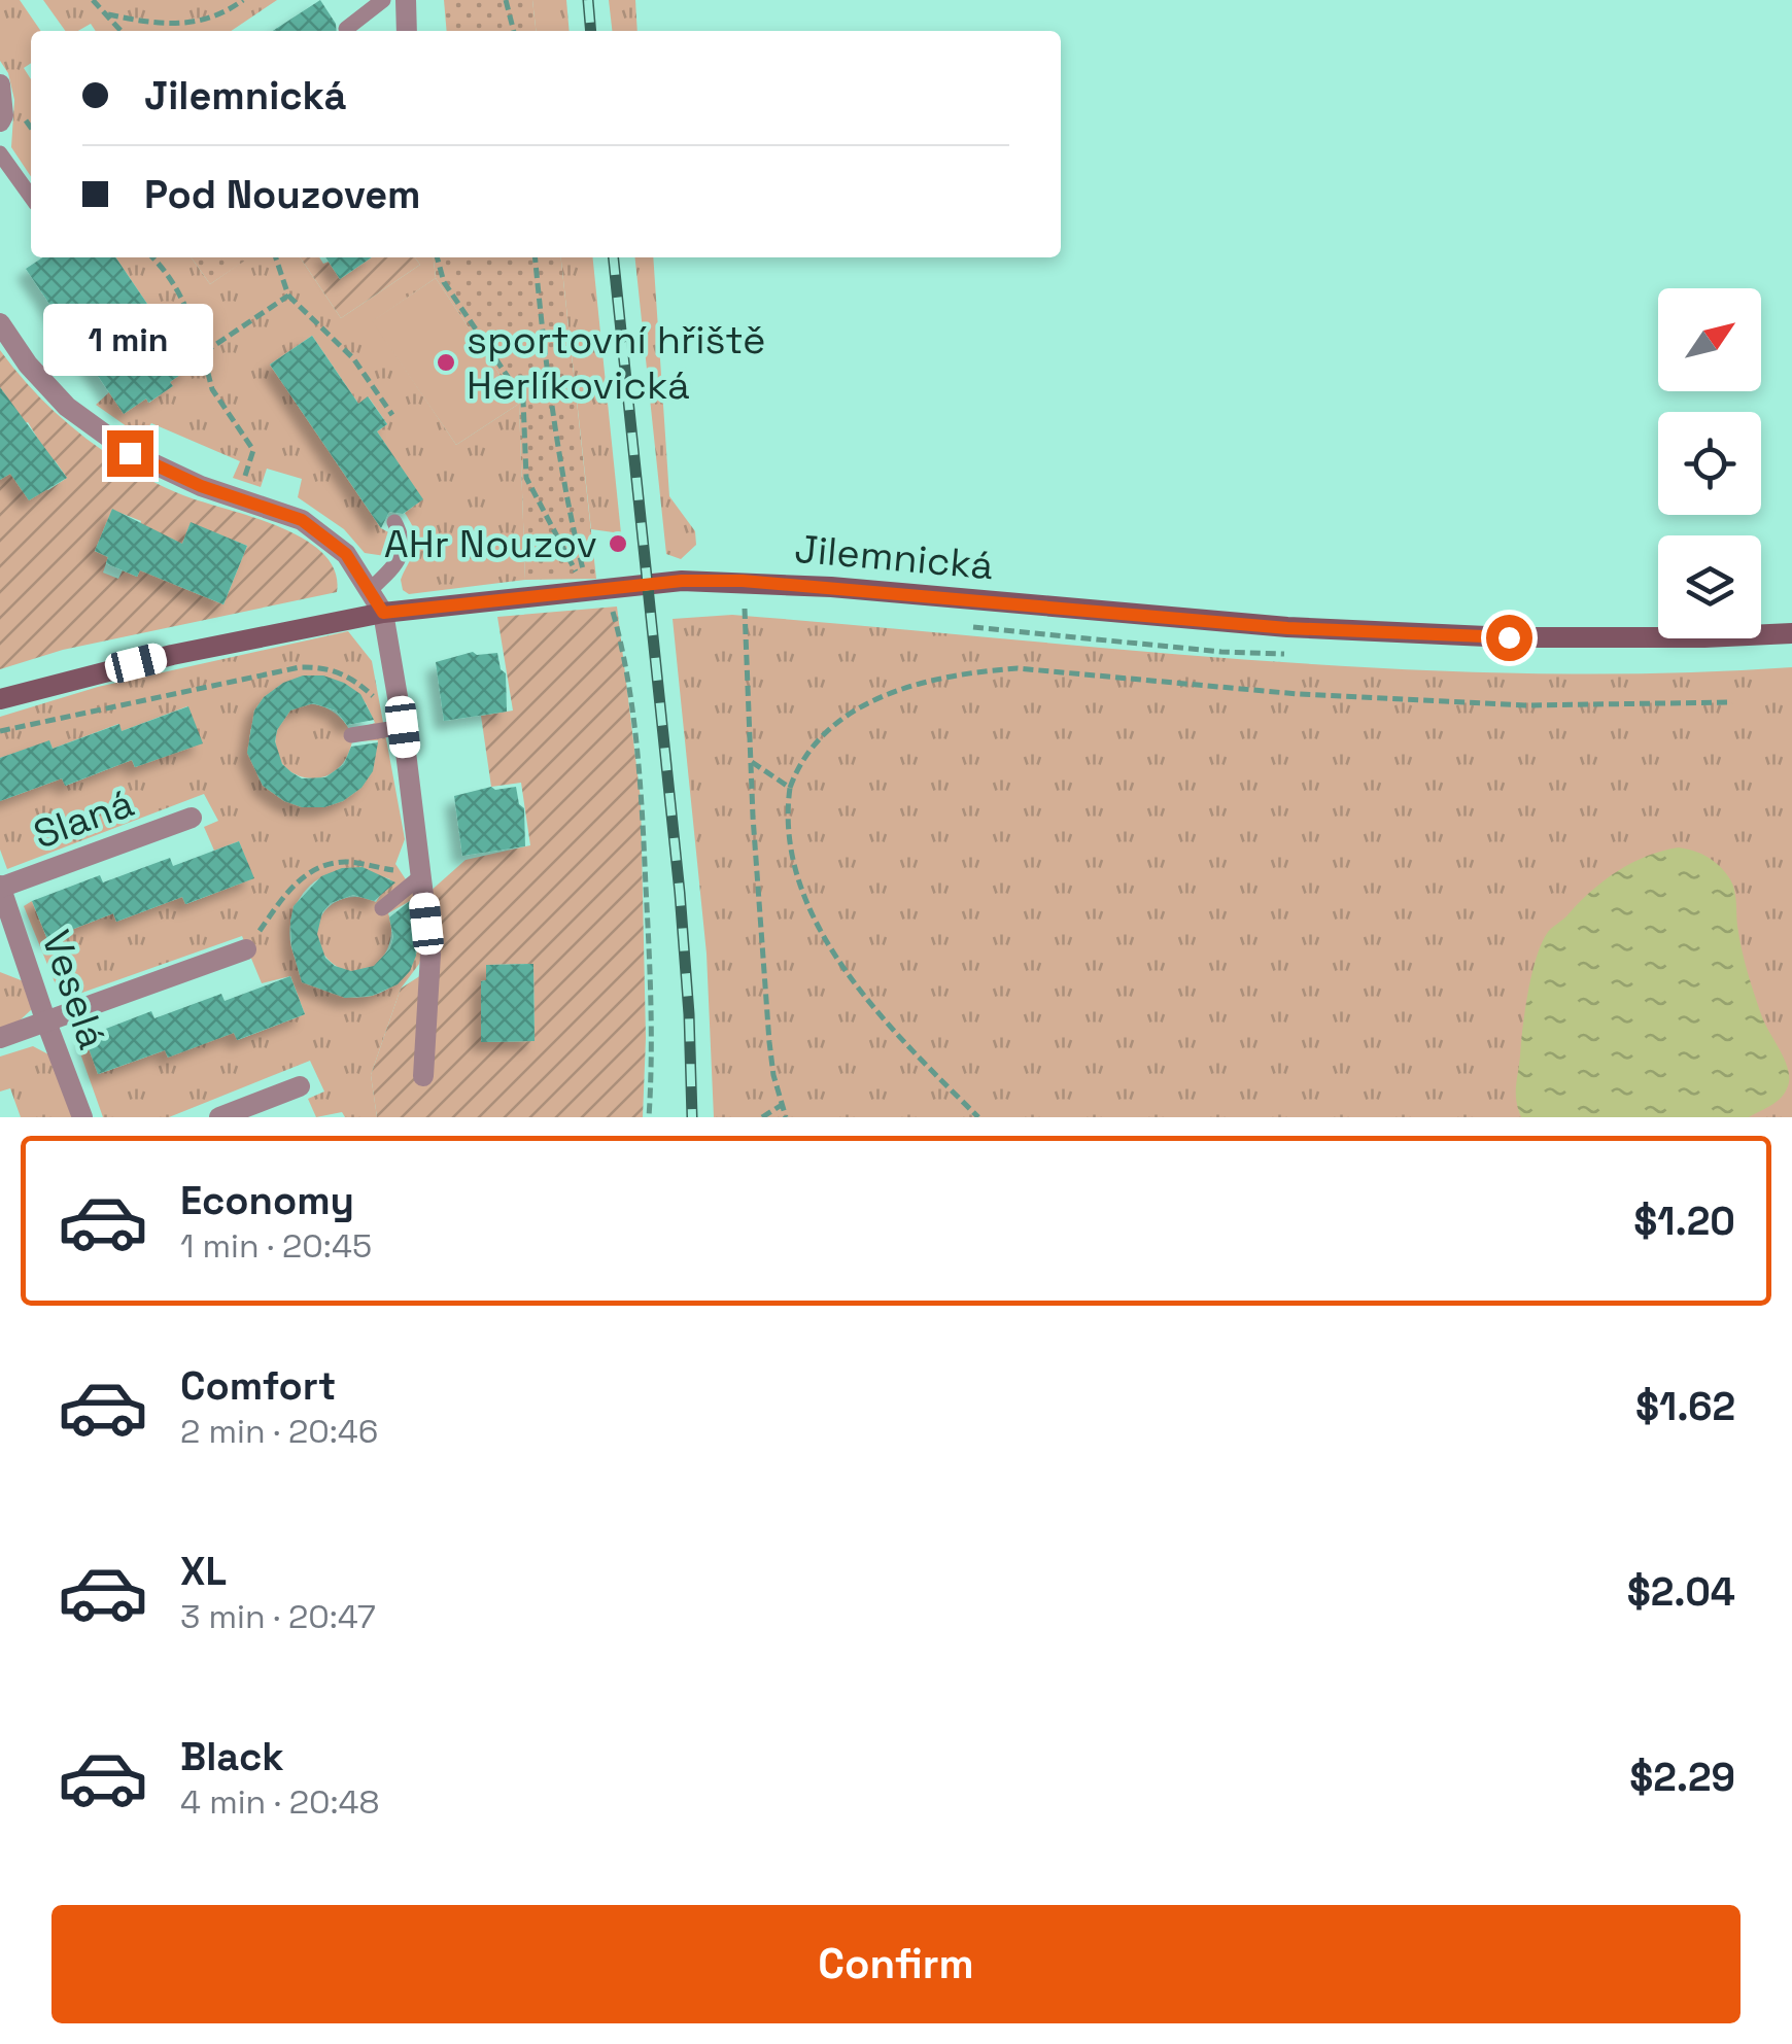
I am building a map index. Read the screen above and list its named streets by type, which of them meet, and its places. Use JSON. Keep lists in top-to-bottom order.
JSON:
{
  "streets": {
    "street": ["Jilemnická", "Slaná", "Veselá"]
  },
  "crossings": [
    ["Slaná", "Veselá"]
  ],
  "places": ["sportovní hřiště Herlíkovická", "AHr Nouzov"],
  "north": "top right",
  "page": {
    "banner": ["Jilemnická", "Pod Nouzovem"],
    "bubble": "1 min",
    "list": [
      {
        "name": "Economy",
        "note": "1 min · 20:45",
        "value": "$1.20"
      },
      {
        "name": "Comfort",
        "note": "2 min · 20:46",
        "value": "$1.62"
      },
      {
        "name": "XL",
        "note": "3 min · 20:47",
        "value": "$2.04"
      },
      {
        "name": "Black",
        "note": "4 min · 20:48",
        "value": "$2.29"
      }
    ],
    "buttons": "Confirm"
  }
}
